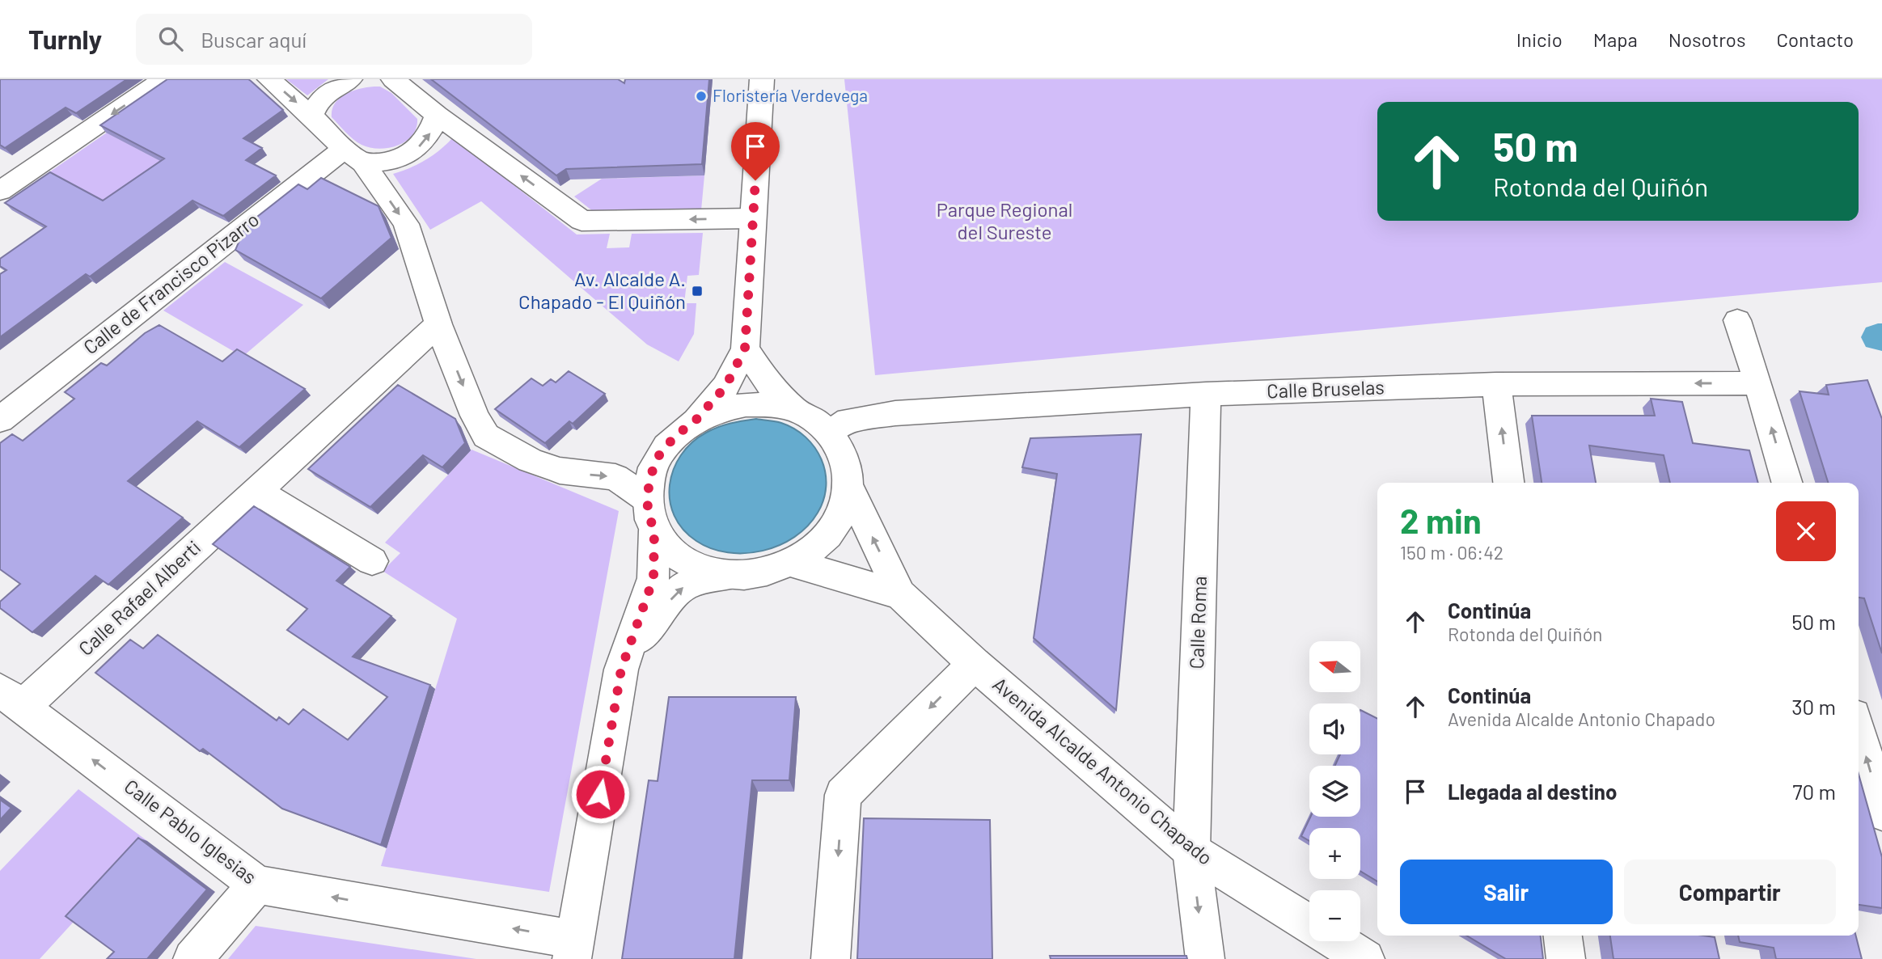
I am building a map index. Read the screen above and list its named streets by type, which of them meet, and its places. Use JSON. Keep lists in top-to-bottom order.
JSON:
{
  "streets": {
    "street": [
      "Calle de Francisco Pizarro",
      "Calle Bruselas",
      "Calle Rafael Alberti",
      "Calle Roma",
      "Avenida Alcalde Antonio Chapado",
      "Calle Pablo Iglesias"
    ]
  },
  "crossings": [
    ["Calle Bruselas", "Calle Roma"],
    ["Calle Bruselas", "Avenida Alcalde Antonio Chapado"],
    ["Calle Rafael Alberti", "Calle Pablo Iglesias"],
    ["Calle Roma", "Avenida Alcalde Antonio Chapado"]
  ],
  "one_way": ["Calle Pablo Iglesias"],
  "parks": ["Parque Regional del Sureste"],
  "places": {
    "other": ["Floristería Verdevega"],
    "transit": ["Av. Alcalde A. Chapado - El Quiñón"]
  },
  "north": "left",
  "page": {
    "header": "Turnly",
    "search": "Buscar aquí",
    "nav": [
      "Inicio",
      "Mapa",
      "Nosotros",
      "Contacto"
    ],
    "turn": ["50 m", "Rotonda del Quiñón"],
    "heading": ["2 min", "150 m · 06:42"],
    "list": [
      {
        "name": "Continúa",
        "note": "Rotonda del Quiñón",
        "value": "50 m"
      },
      {
        "name": "Continúa",
        "note": "Avenida Alcalde Antonio Chapado",
        "value": "30 m"
      },
      {
        "name": "Llegada al destino",
        "value": "70 m"
      }
    ],
    "map_buttons": ["+", "−"],
    "buttons": ["Salir", "Compartir"]
  }
}
